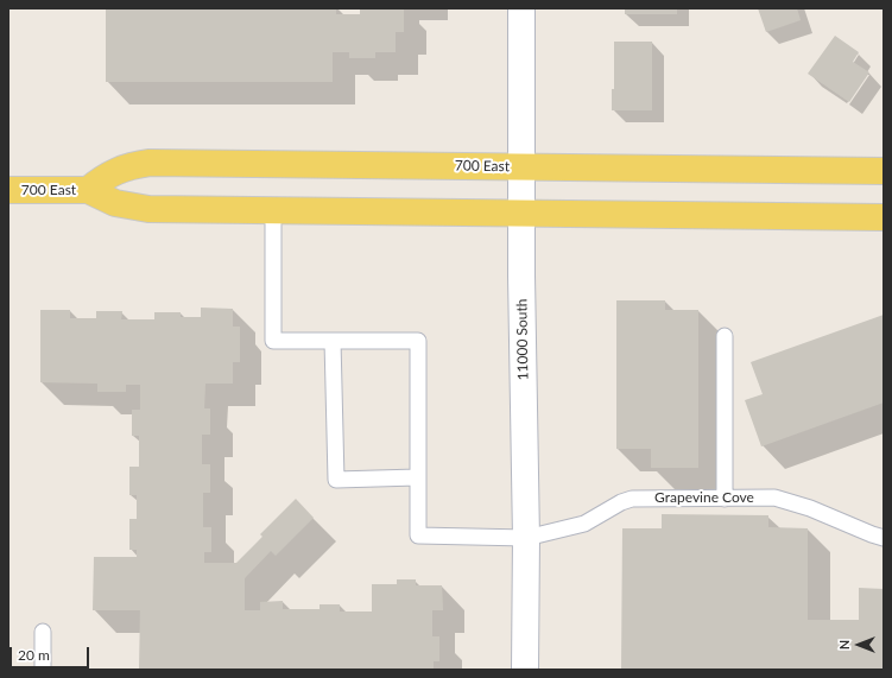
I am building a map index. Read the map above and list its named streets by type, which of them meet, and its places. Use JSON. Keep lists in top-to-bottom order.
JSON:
{
  "streets": {
    "main road": ["700 East"],
    "street": ["11000 South"],
    "lane": ["Grapevine Cove"]
  },
  "crossings": [
    ["700 East", "11000 South"],
    ["11000 South", "Grapevine Cove"]
  ],
  "scale_bar": "20 m",
  "north": "left"
}
